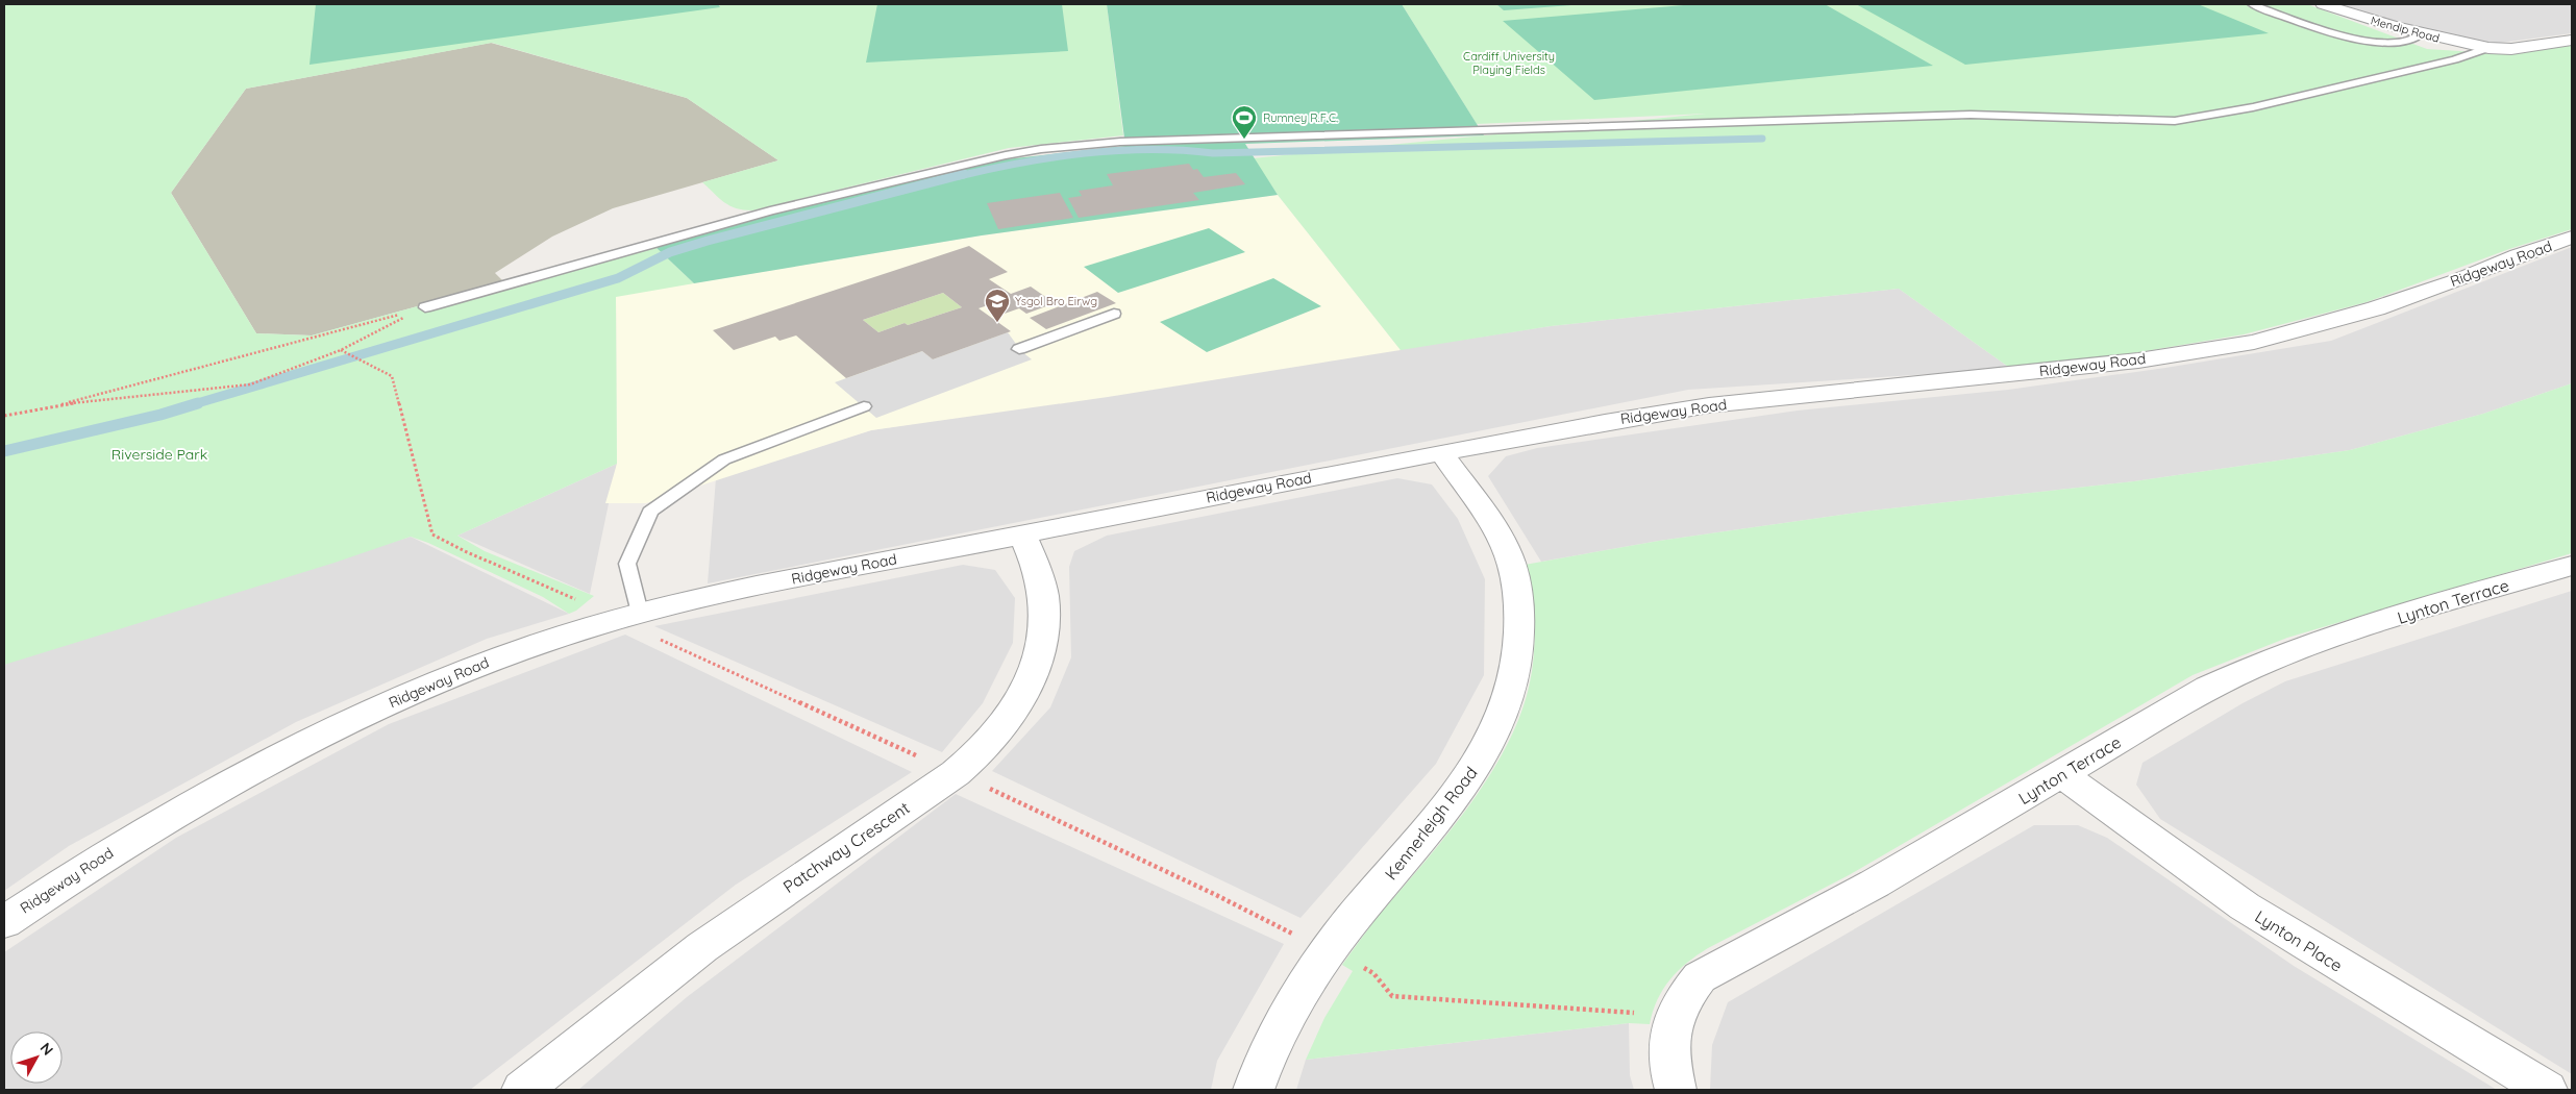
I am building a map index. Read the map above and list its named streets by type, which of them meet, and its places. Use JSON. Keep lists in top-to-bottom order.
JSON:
{
  "streets": {
    "street": [
      "Mendip Road",
      "Ridgeway Road",
      "Lynton Terrace",
      "Kennerleigh Road",
      "Patchway Crescent",
      "Lynton Place"
    ]
  },
  "crossings": [
    ["Ridgeway Road", "Kennerleigh Road"],
    ["Ridgeway Road", "Patchway Crescent"],
    ["Lynton Terrace", "Lynton Place"]
  ],
  "parks": ["Cardiff University Playing Fields", "Riverside Park"],
  "places": {
    "sports": ["Rumney R.F.C."],
    "school or university": ["Ysgol Bro Eirwg"]
  },
  "north": "top right"
}
